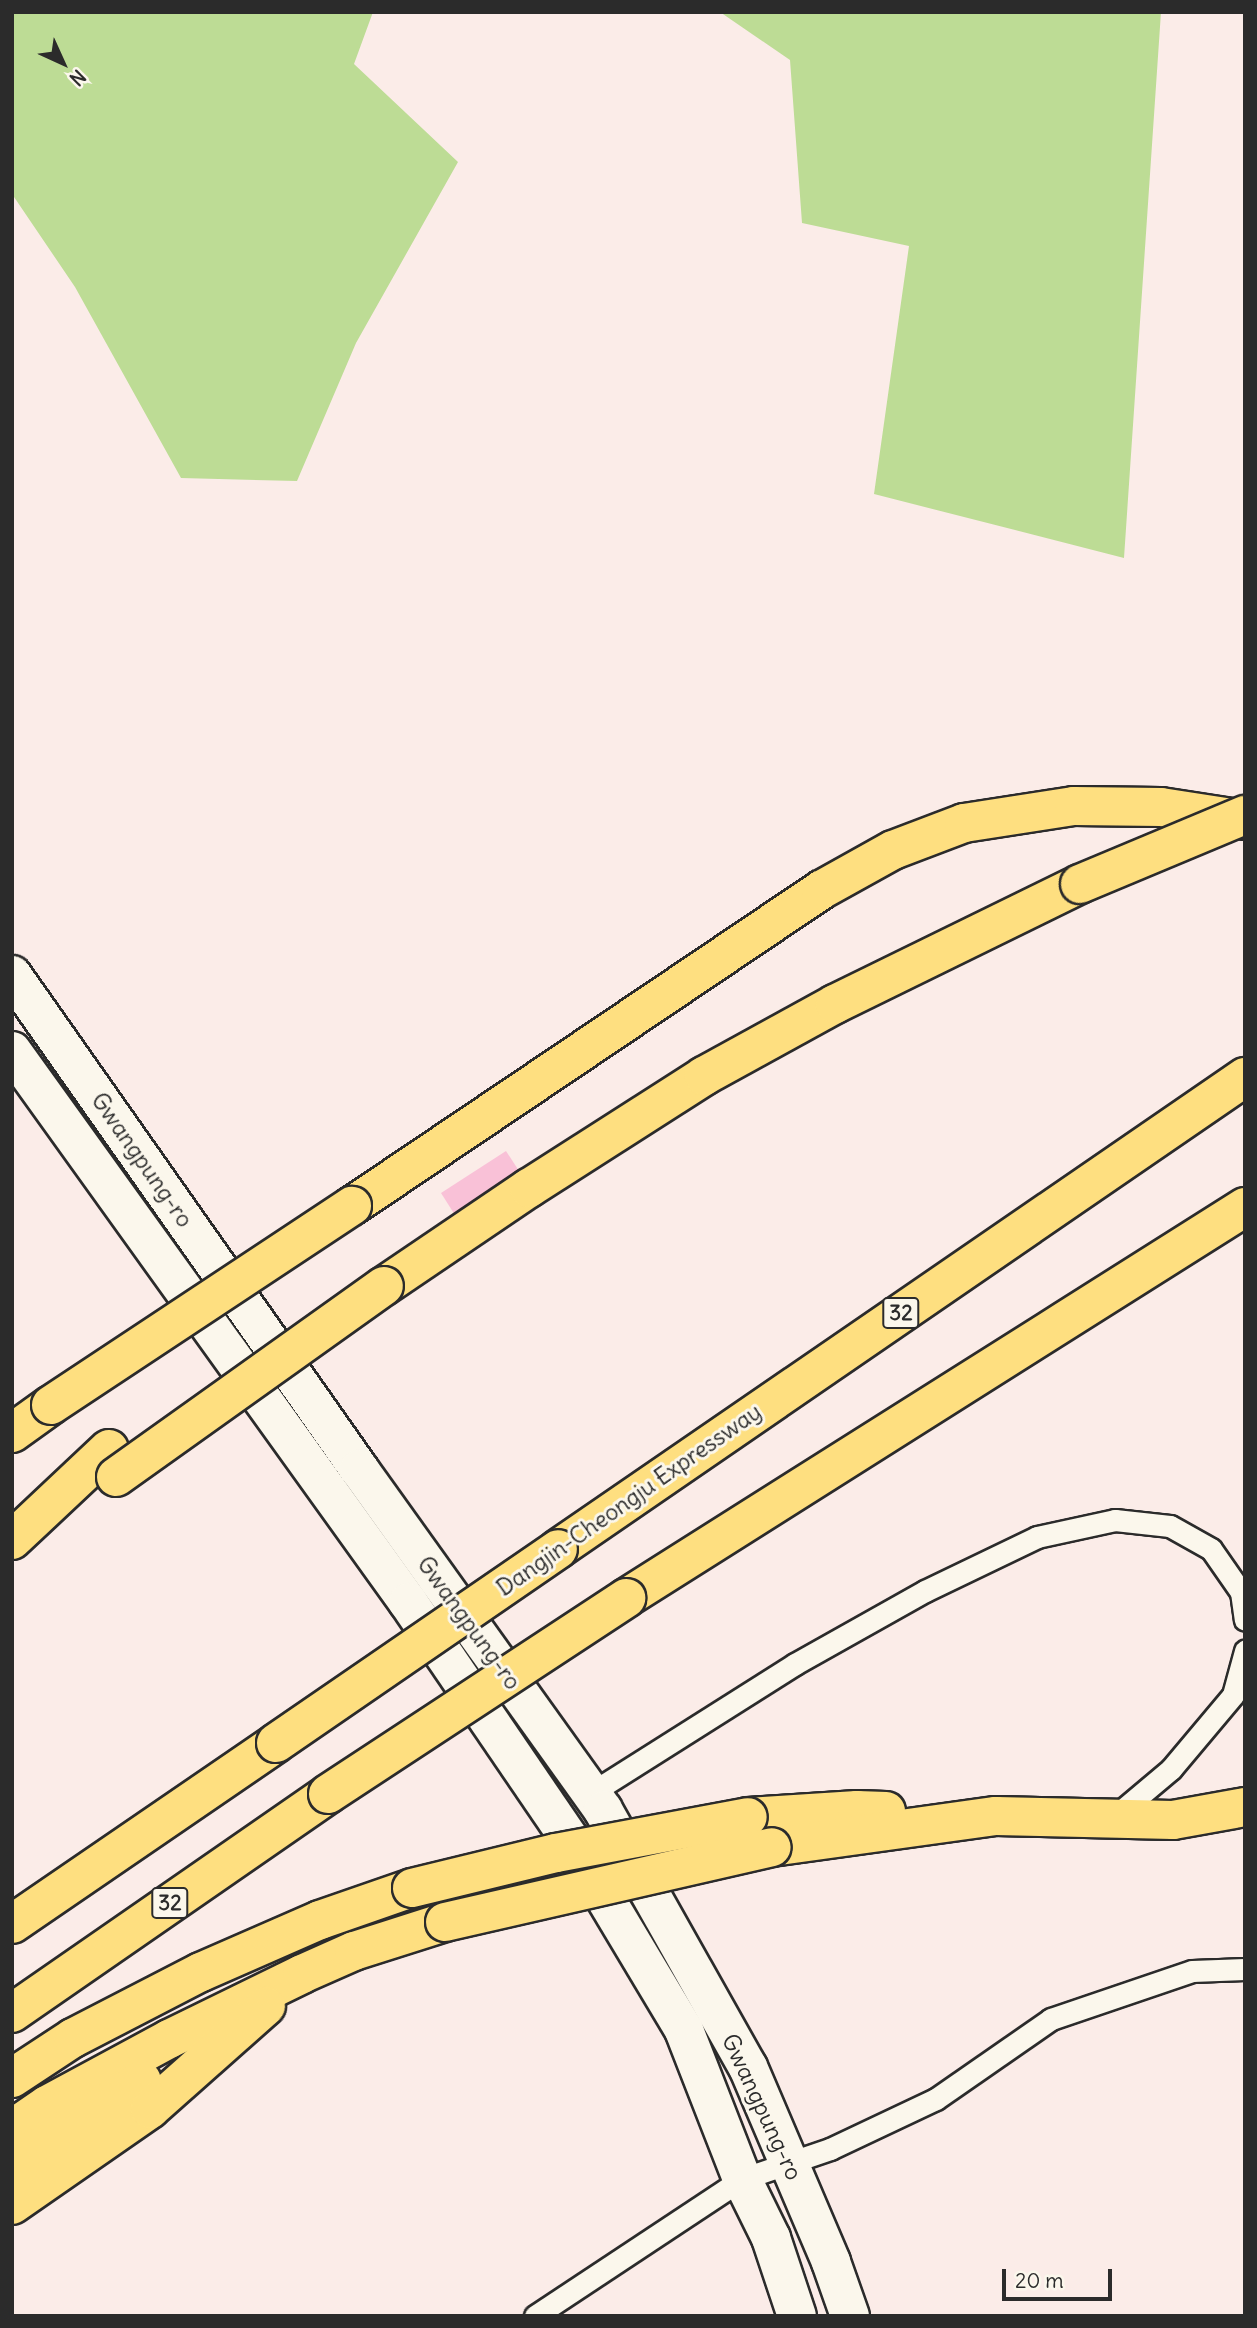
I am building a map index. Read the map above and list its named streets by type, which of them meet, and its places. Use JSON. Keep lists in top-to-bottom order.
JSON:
{
  "streets": {
    "highway": ["32", "Dangjin-Cheongju Expressway"],
    "main road": ["Gwangpung-ro"]
  },
  "scale_bar": "20 m",
  "north": "bottom right"
}
